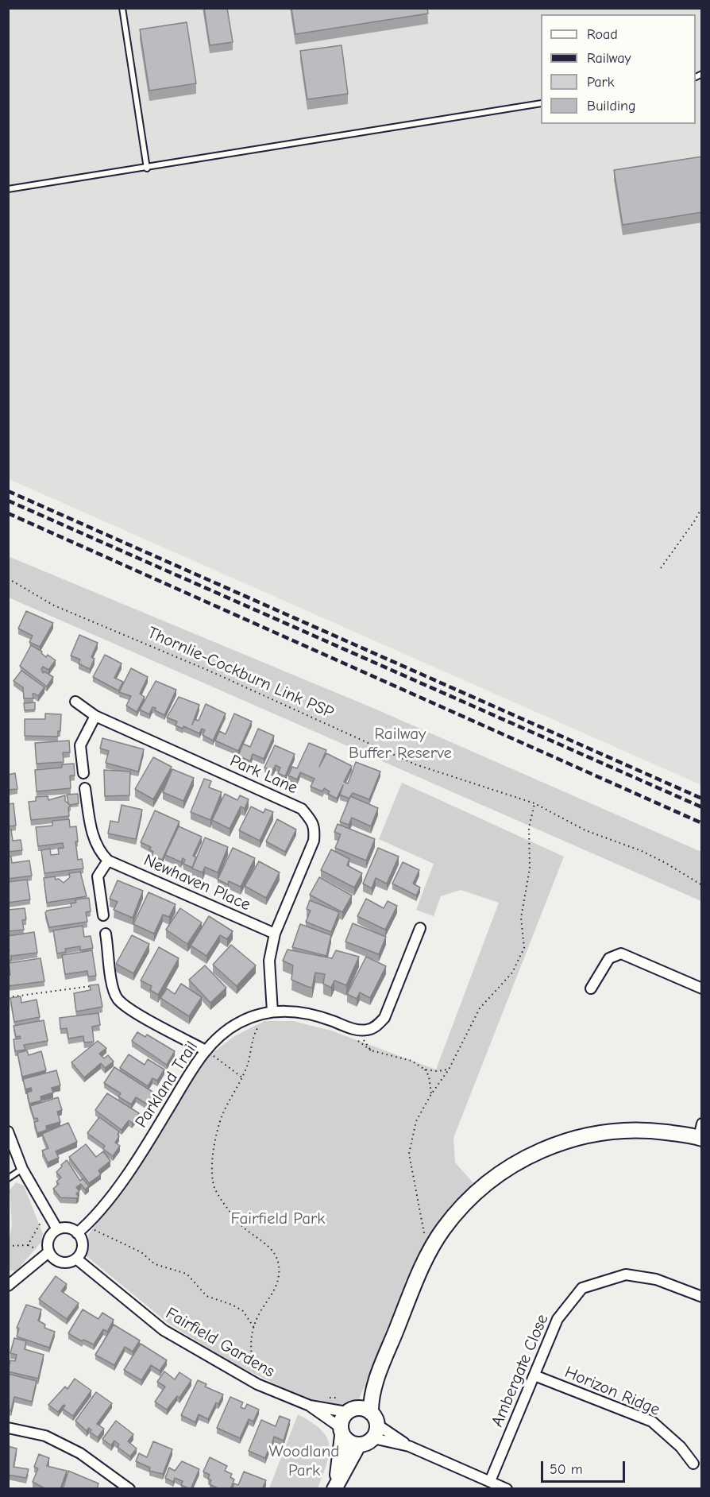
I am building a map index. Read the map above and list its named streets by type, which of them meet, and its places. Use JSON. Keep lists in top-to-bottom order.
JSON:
{
  "streets": {
    "street": [
      "Park Lane",
      "Newhaven Place",
      "Parkland Trail",
      "Fairfield Gardens",
      "Ambergate Close",
      "Horizon Ridge"
    ],
    "path": ["Thornlie-Cockburn Link PSP"]
  },
  "crossings": [
    ["Park Lane", "Newhaven Place"],
    ["Park Lane", "Parkland Trail"],
    ["Parkland Trail", "Fairfield Gardens"],
    ["Ambergate Close", "Horizon Ridge"]
  ],
  "parks": ["Railway Buffer Reserve", "Fairfield Park", "Woodland Park"],
  "legend": [
    "Road",
    "Railway",
    "Park",
    "Building"
  ],
  "scale_bar": "50 m"
}
